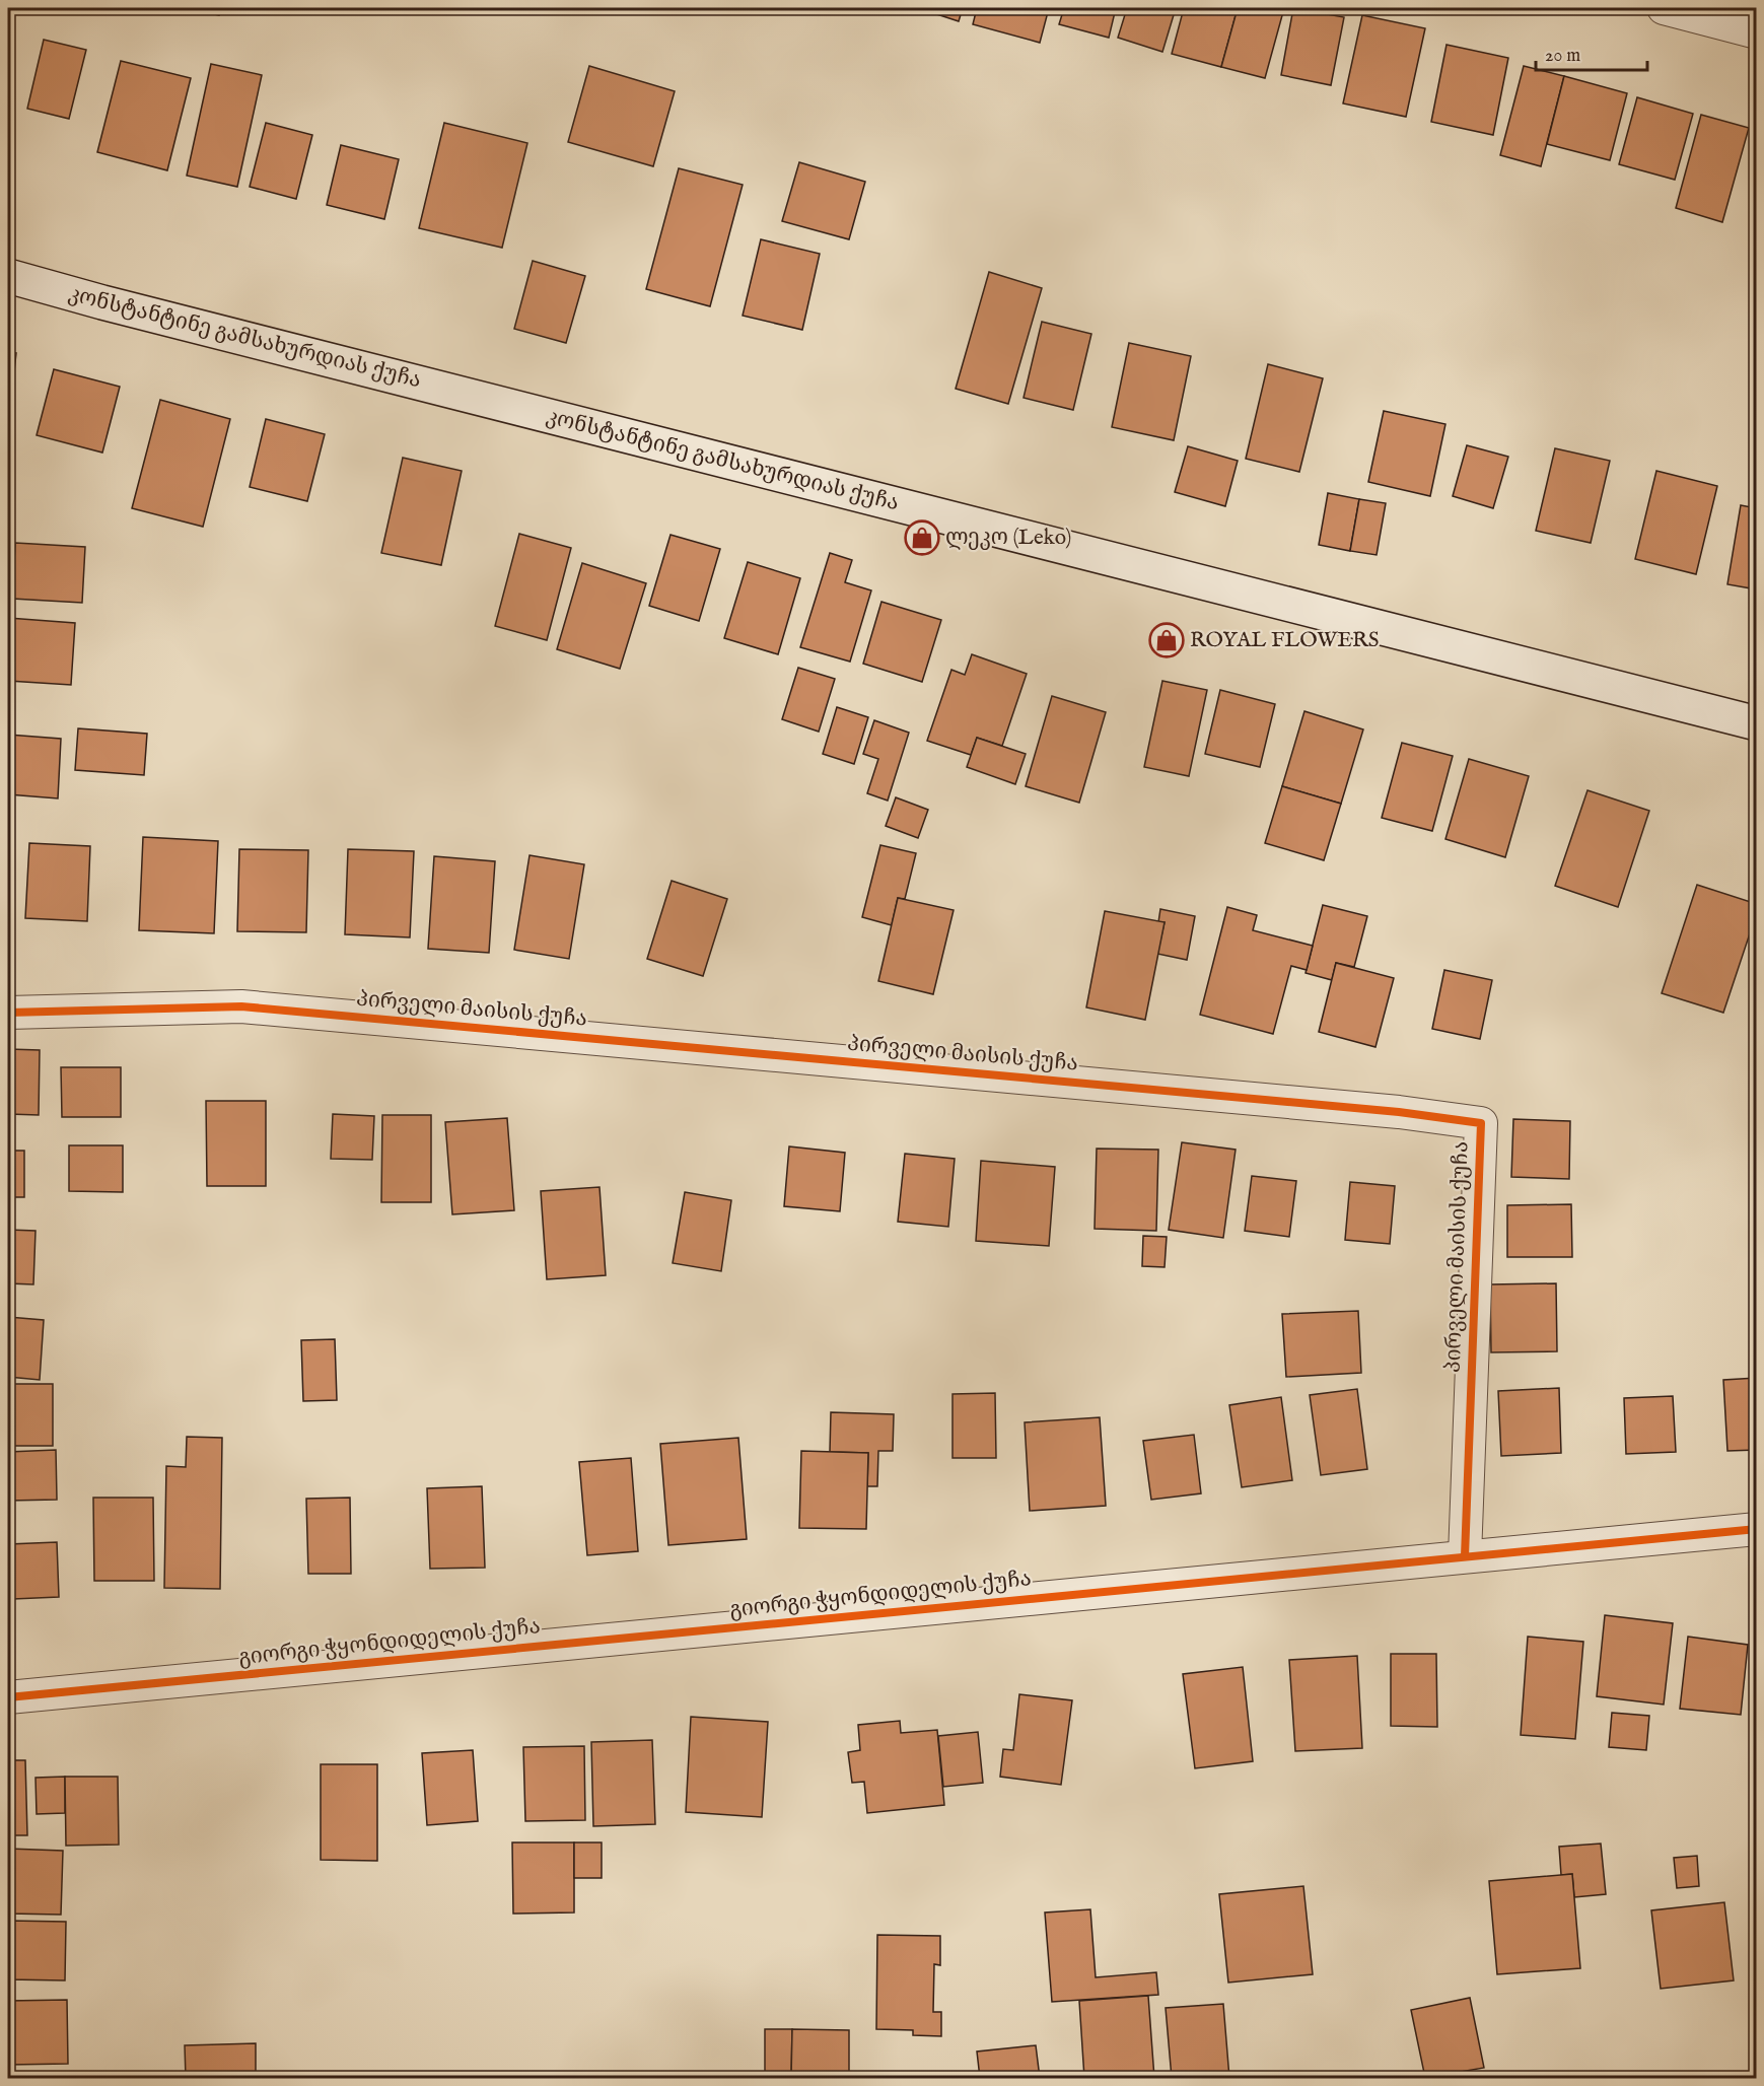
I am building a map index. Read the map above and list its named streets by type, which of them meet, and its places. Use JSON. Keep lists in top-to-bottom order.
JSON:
{
  "streets": {
    "main road": ["კონსტანტინე გამსახურდიას ქუჩა"],
    "street": ["პირველი მაისის ქუჩა", "გიორგი ჭყონდიდელის ქუჩა"]
  },
  "crossings": [
    ["პირველი მაისის ქუჩა", "გიორგი ჭყონდიდელის ქუჩა"]
  ],
  "places": {
    "shop": ["ლეკო (Leko)", "ROYAL FLOWERS"]
  },
  "scale_bar": "20 m"
}
